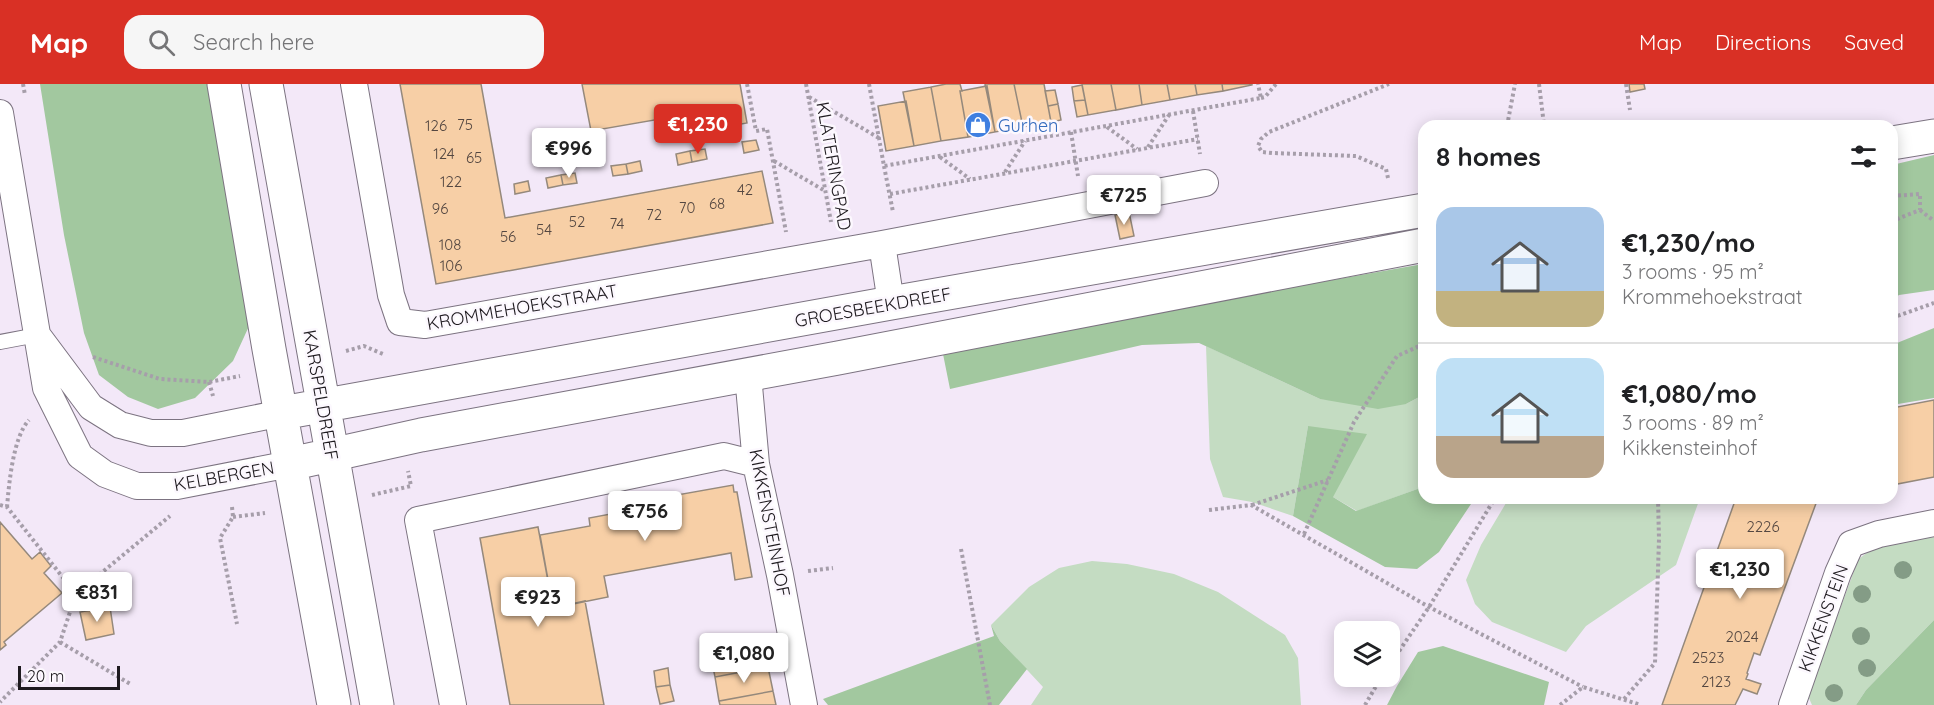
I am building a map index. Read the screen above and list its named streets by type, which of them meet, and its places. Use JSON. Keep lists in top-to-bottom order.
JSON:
{
  "streets": {
    "street": [
      "KROMMEHOEKSTRAAT",
      "GROESBEEKDREEF",
      "KARSPELDREEF",
      "KELBERGEN",
      "KIKKENSTEINHOF",
      "KIKKENSTEIN"
    ],
    "path": ["KLATERINGPAD"]
  },
  "crossings": [
    ["KLATERINGPAD", "KROMMEHOEKSTRAAT"],
    ["GROESBEEKDREEF", "KARSPELDREEF"],
    ["GROESBEEKDREEF", "KELBERGEN"]
  ],
  "places": {
    "shop": ["Gurhen"]
  },
  "house_numbers": [
    "75",
    "126",
    "124",
    "65",
    "122",
    "42",
    "68",
    "70",
    "96",
    "72",
    "52",
    "74",
    "54",
    "56",
    "108",
    "106",
    "2226",
    "2024",
    "2523",
    "2123"
  ],
  "scale_bar": "20 m",
  "page": {
    "header": "Map",
    "search": "Search here",
    "nav": ["Map", "Directions", "Saved"],
    "price": [
      "€1,230",
      "€996",
      "€725",
      "€756",
      "€1,230",
      "€831",
      "€923",
      "€1,080"
    ],
    "heading": "8 homes",
    "list": [
      {
        "name": "€1,230/mo",
        "note": "3 rooms · 95 m² · Krommehoekstraat"
      },
      {
        "name": "€1,080/mo",
        "note": "3 rooms · 89 m² · Kikkensteinhof"
      }
    ],
    "scale": "20 m"
  }
}
